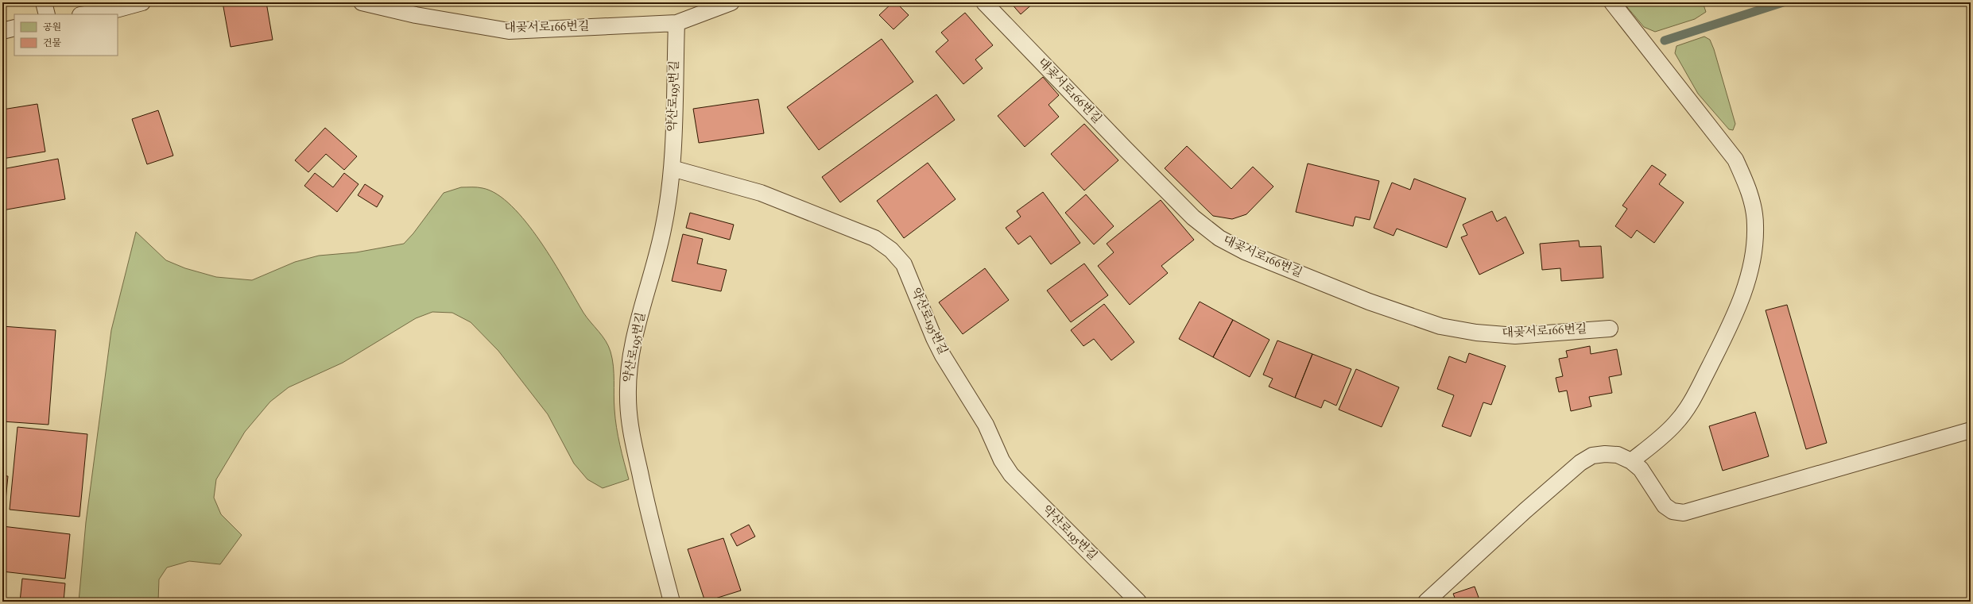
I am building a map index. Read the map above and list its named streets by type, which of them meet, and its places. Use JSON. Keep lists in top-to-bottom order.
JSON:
{
  "streets": {
    "lane": ["대곶서로166번길", "약산로195번길"]
  },
  "crossings": [
    ["대곶서로166번길", "약산로195번길"]
  ],
  "legend": ["공원", "건물"]
}
